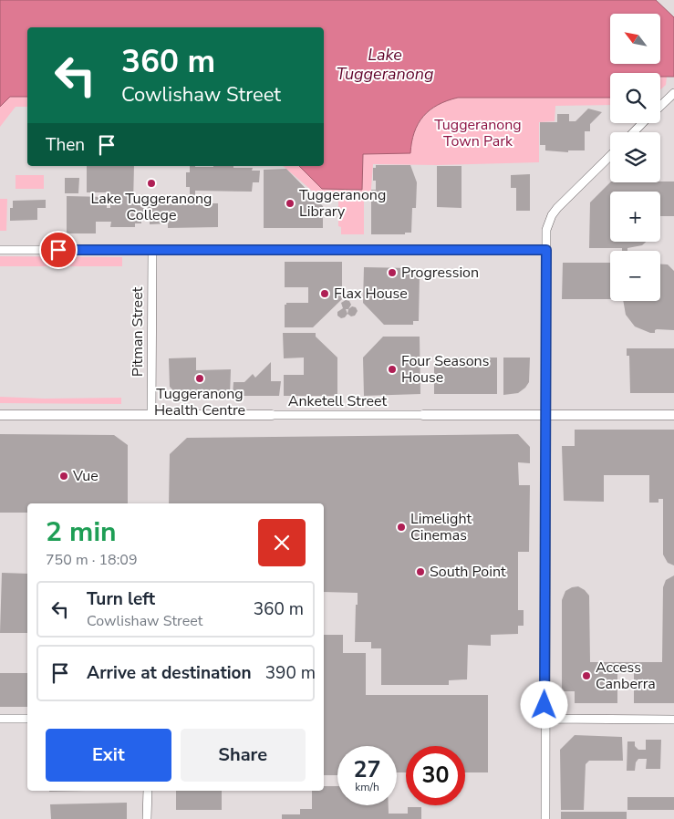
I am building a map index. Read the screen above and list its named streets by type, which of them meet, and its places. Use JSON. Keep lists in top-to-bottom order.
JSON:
{
  "streets": {
    "street": ["Pitman Street", "Anketell Street"]
  },
  "crossings": [
    ["Pitman Street", "Anketell Street"]
  ],
  "water": ["Lake Tuggeranong"],
  "parks": ["Tuggeranong Town Park"],
  "places": [
    "Lake Tuggeranong College",
    "Tuggeranong Library",
    "Progression",
    "Flax House",
    "Four Seasons House",
    "Tuggeranong Health Centre",
    "Vue",
    "Limelight Cinemas",
    "South Point",
    "Access Canberra"
  ],
  "north": "top left",
  "page": {
    "map_buttons": ["+", "−"],
    "turn": ["360 m", "Cowlishaw Street"],
    "then": "Then",
    "heading": ["2 min", "750 m · 18:09"],
    "list": [
      {
        "name": "Turn left",
        "note": "Cowlishaw Street",
        "value": "360 m"
      },
      {
        "name": "Arrive at destination",
        "value": "390 m"
      }
    ],
    "buttons": ["Exit", "Share"],
    "speed": "27 km/h",
    "limit": "30"
  }
}
